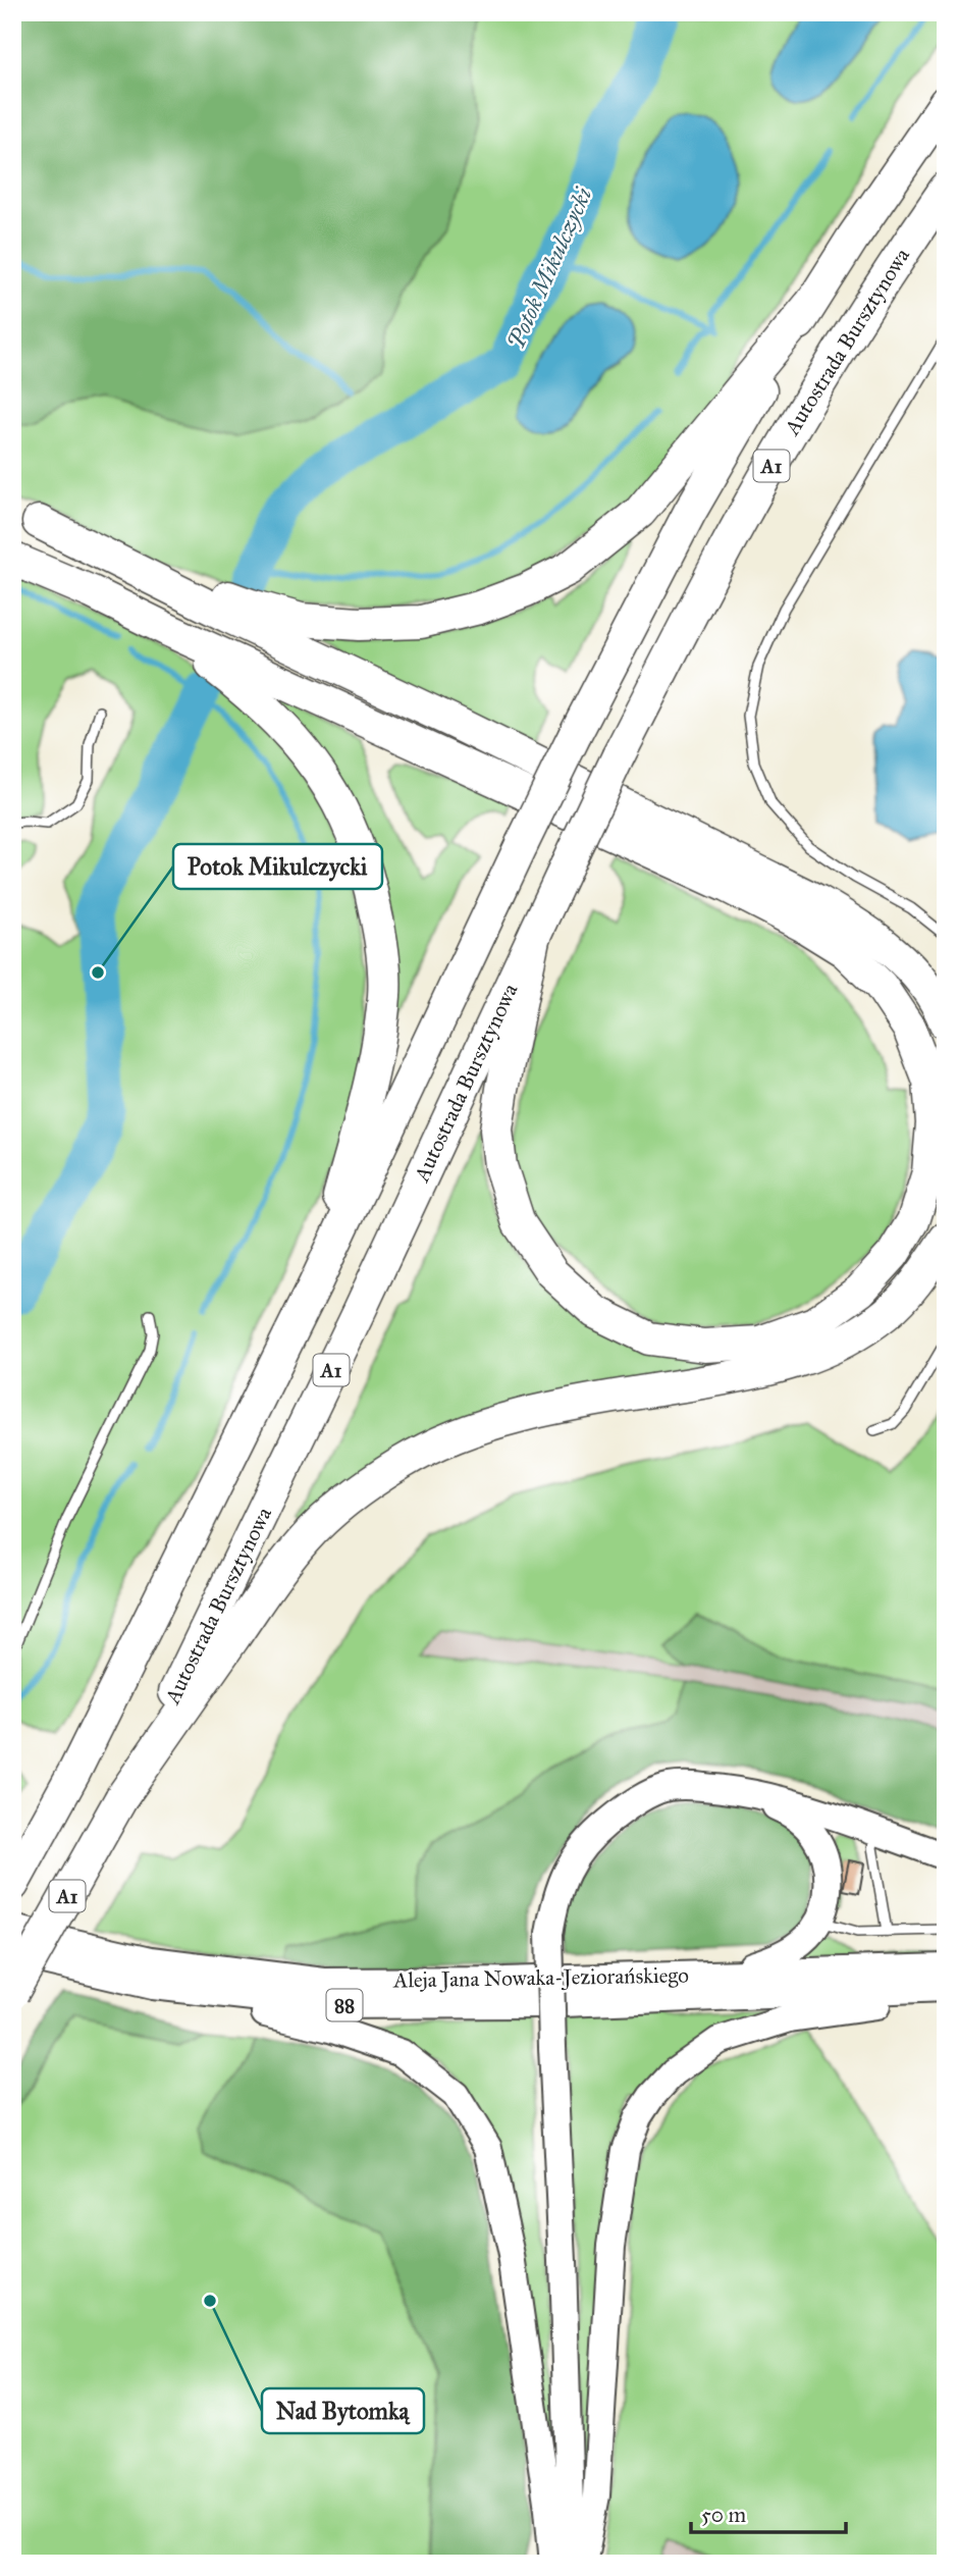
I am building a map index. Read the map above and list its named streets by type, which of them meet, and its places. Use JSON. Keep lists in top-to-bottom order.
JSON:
{
  "streets": {
    "highway": ["Autostrada Bursztynowa", "A1"],
    "main road": ["Aleja Jana Nowaka-Jeziorańskiego", "88"]
  },
  "water": ["Potok Mikulczycki"],
  "places": ["Potok Mikulczycki", "Nad Bytomką"],
  "scale_bar": "50 m"
}
